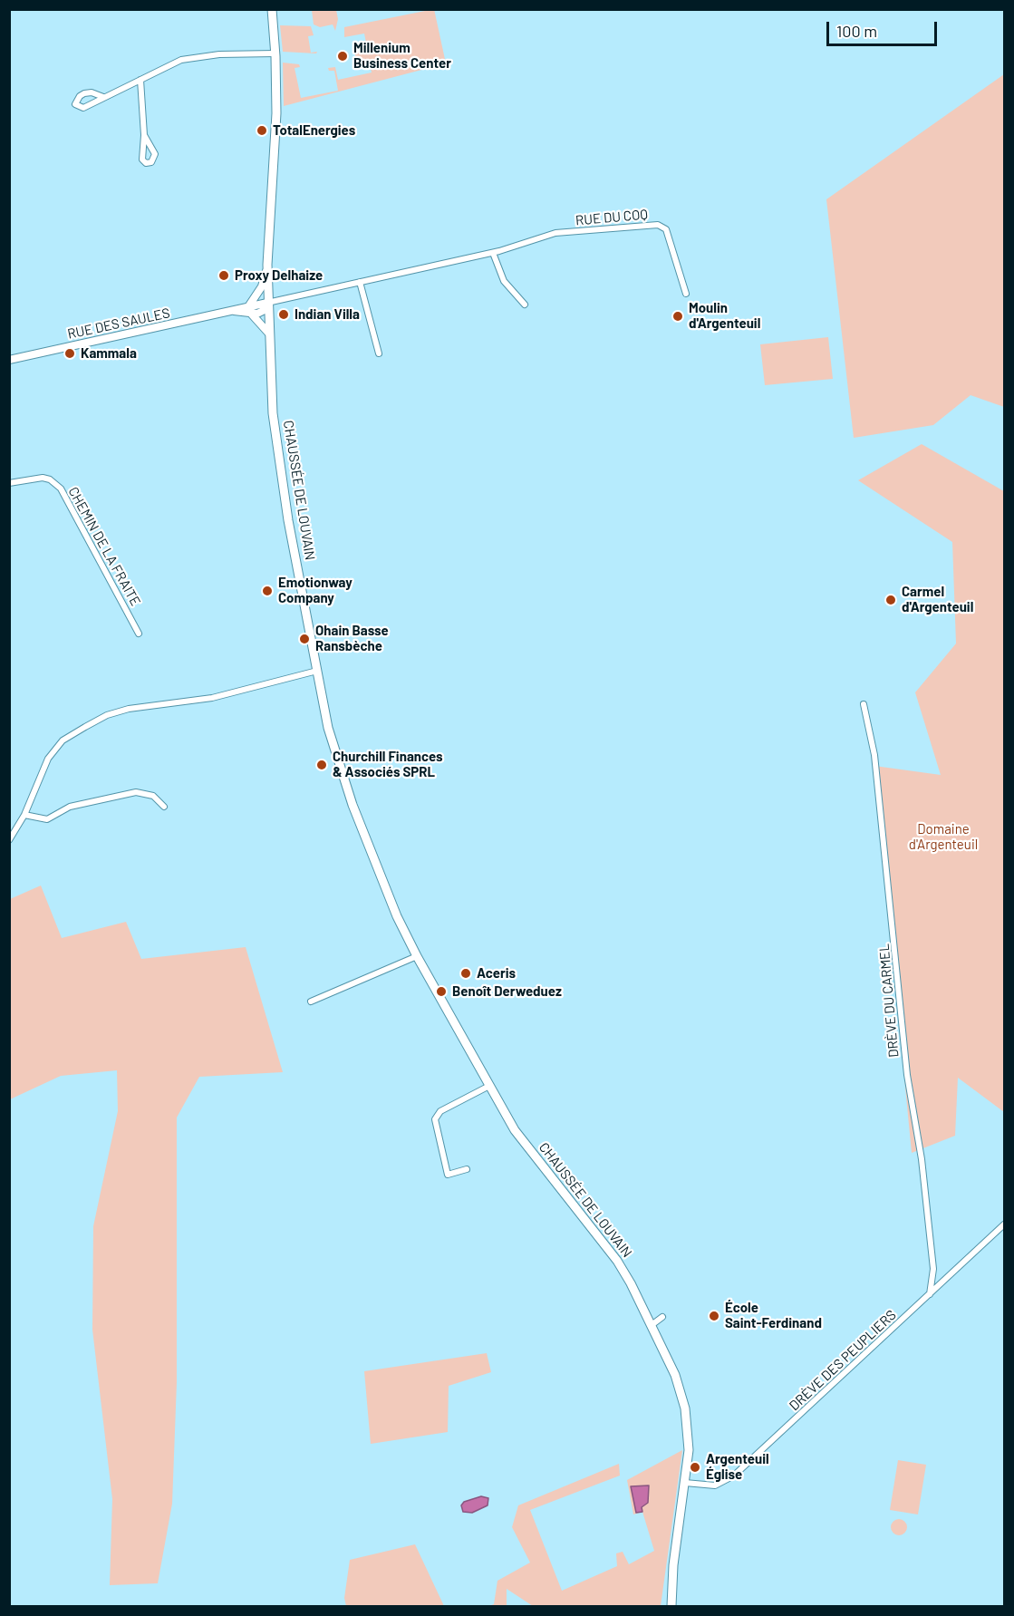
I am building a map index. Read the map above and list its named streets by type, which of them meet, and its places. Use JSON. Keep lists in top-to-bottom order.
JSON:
{
  "streets": {
    "main road": ["CHAUSSÉE DE LOUVAIN"],
    "street": [
      "RUE DU COQ",
      "RUE DES SAULES",
      "CHEMIN DE LA FRAITE",
      "DRÈVE DU CARMEL",
      "DRÈVE DES PEUPLIERS"
    ]
  },
  "crossings": [
    ["RUE DU COQ", "RUE DES SAULES"],
    ["RUE DU COQ", "CHAUSSÉE DE LOUVAIN"],
    ["RUE DES SAULES", "CHAUSSÉE DE LOUVAIN"],
    ["CHAUSSÉE DE LOUVAIN", "DRÈVE DES PEUPLIERS"],
    ["DRÈVE DU CARMEL", "DRÈVE DES PEUPLIERS"]
  ],
  "parks": ["Domaine d'Argenteuil"],
  "places": [
    "Millenium Business Center",
    "TotalEnergies",
    "Proxy Delhaize",
    "Indian Villa",
    "Moulin d'Argenteuil",
    "Kammala",
    "Emotionway Company",
    "Carmel d'Argenteuil",
    "Ohain Basse Ransbèche",
    "Churchill Finances & Associés SPRL",
    "Aceris",
    "Benoît Derweduez",
    "École Saint-Ferdinand",
    "Argenteuil Église"
  ],
  "scale_bar": "100 m"
}
